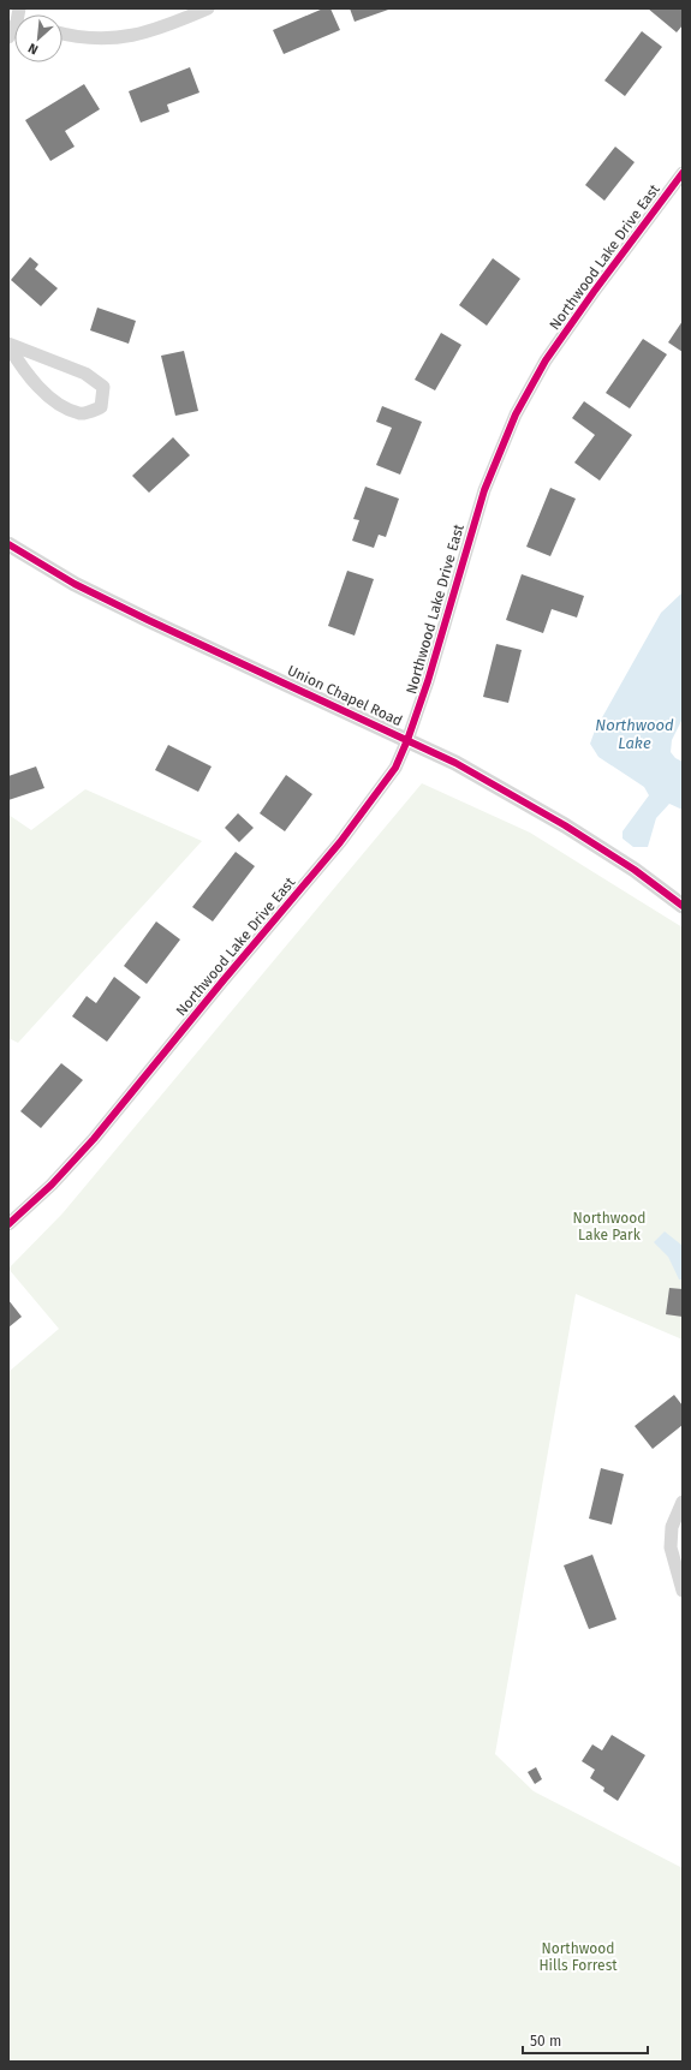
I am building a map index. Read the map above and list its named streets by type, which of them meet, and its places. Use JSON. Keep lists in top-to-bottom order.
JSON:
{
  "streets": {
    "street": ["Northwood Lake Drive East", "Union Chapel Road"]
  },
  "crossings": [
    ["Northwood Lake Drive East", "Union Chapel Road"]
  ],
  "water": ["Northwood Lake"],
  "parks": ["Northwood Lake Park", "Northwood Hills Forrest"],
  "scale_bar": "50 m",
  "north": "bottom left"
}
